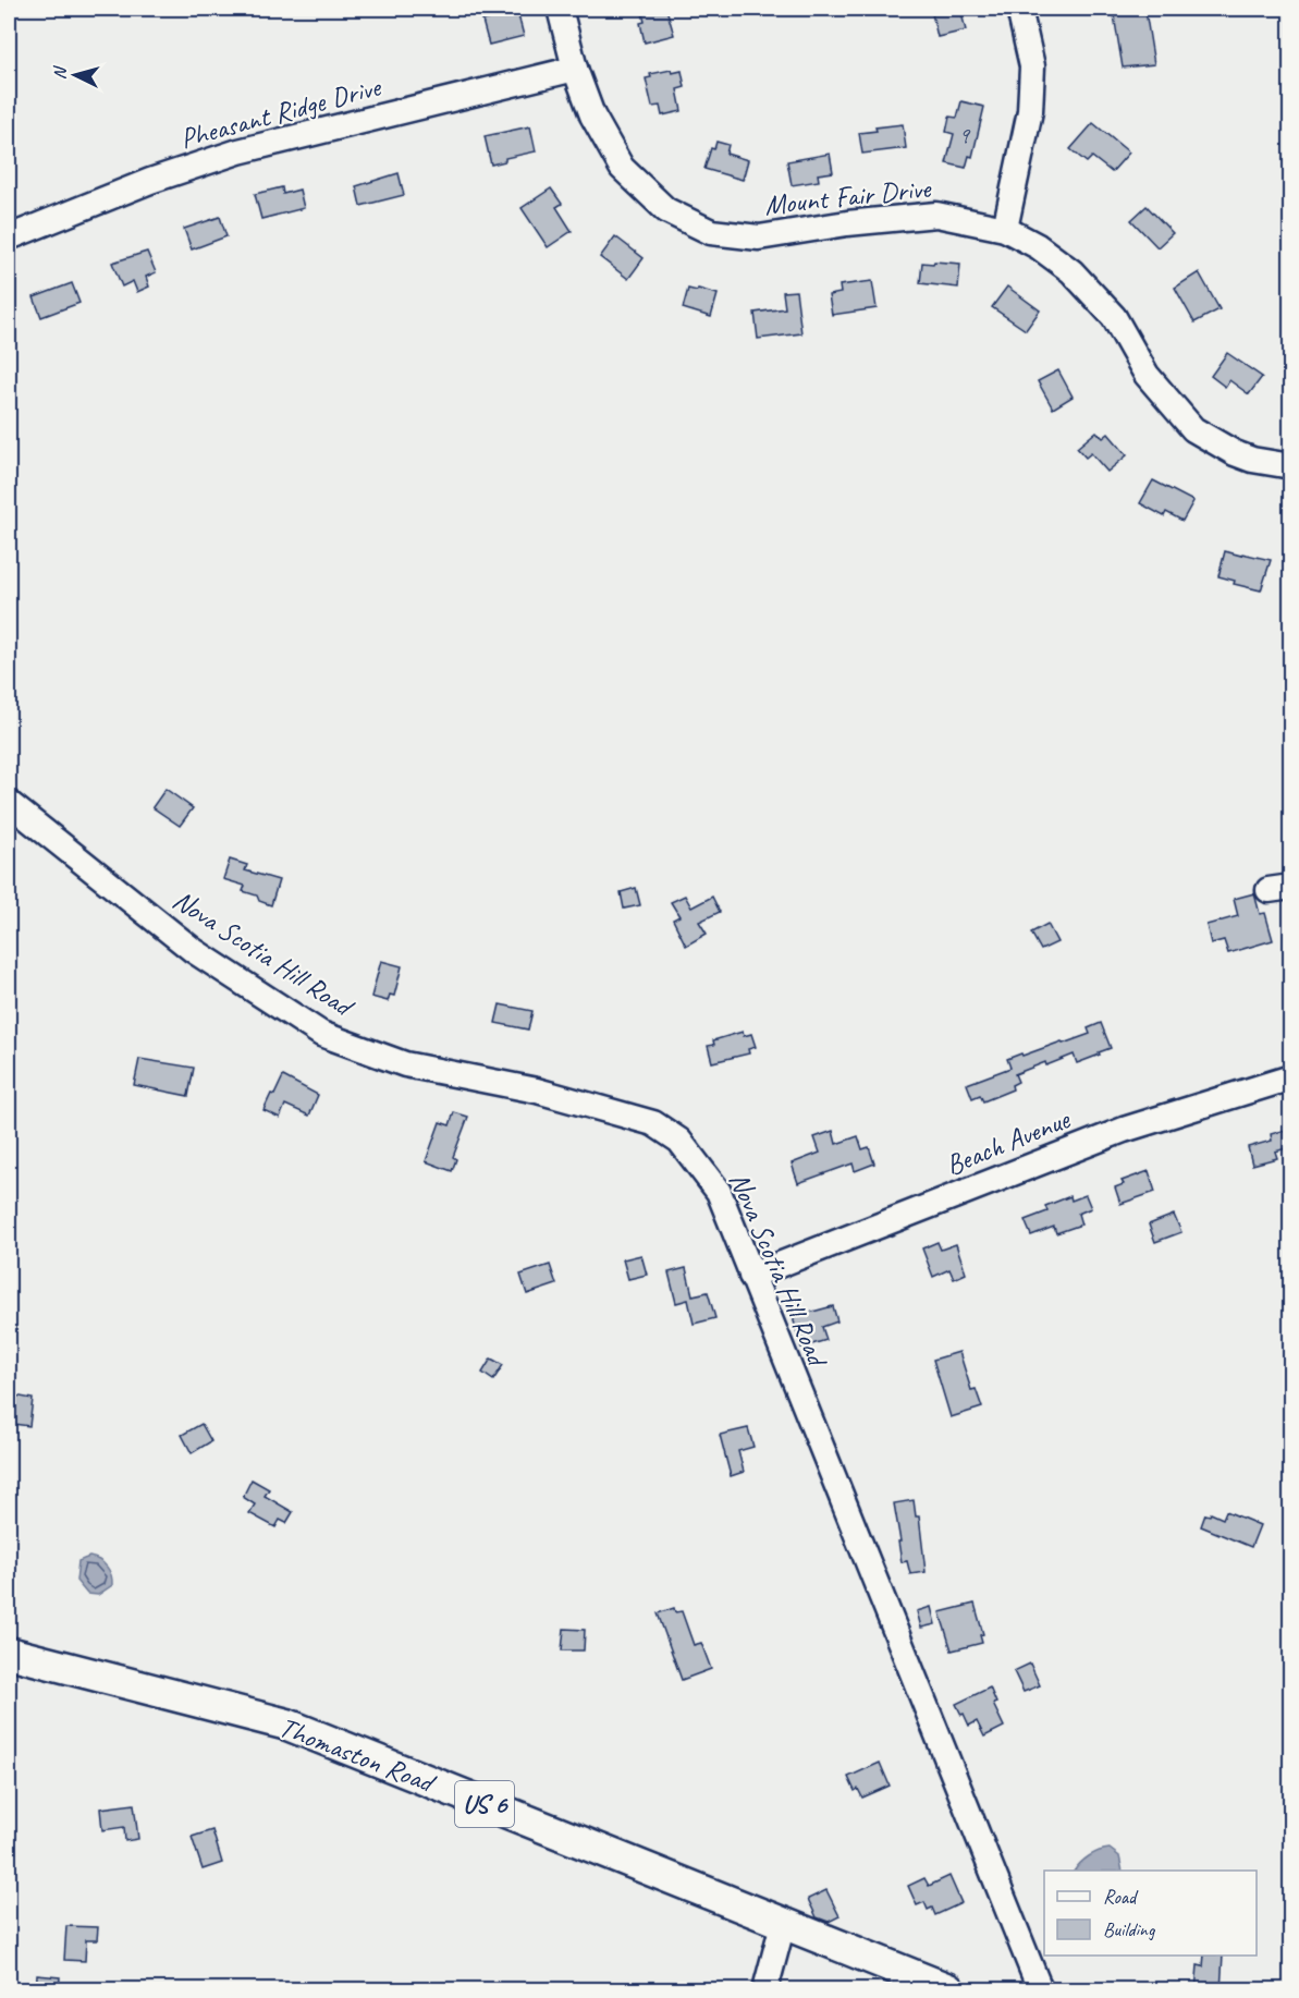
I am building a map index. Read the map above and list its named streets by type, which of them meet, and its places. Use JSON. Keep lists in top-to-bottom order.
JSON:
{
  "streets": {
    "main road": ["Thomaston Road", "US 6"],
    "street": [
      "Pheasant Ridge Drive",
      "Mount Fair Drive",
      "Nova Scotia Hill Road",
      "Beach Avenue"
    ]
  },
  "crossings": [
    ["Pheasant Ridge Drive", "Mount Fair Drive"],
    ["Nova Scotia Hill Road", "Beach Avenue"]
  ],
  "house_numbers": ["9"],
  "legend": ["Road", "Building"],
  "north": "left"
}
